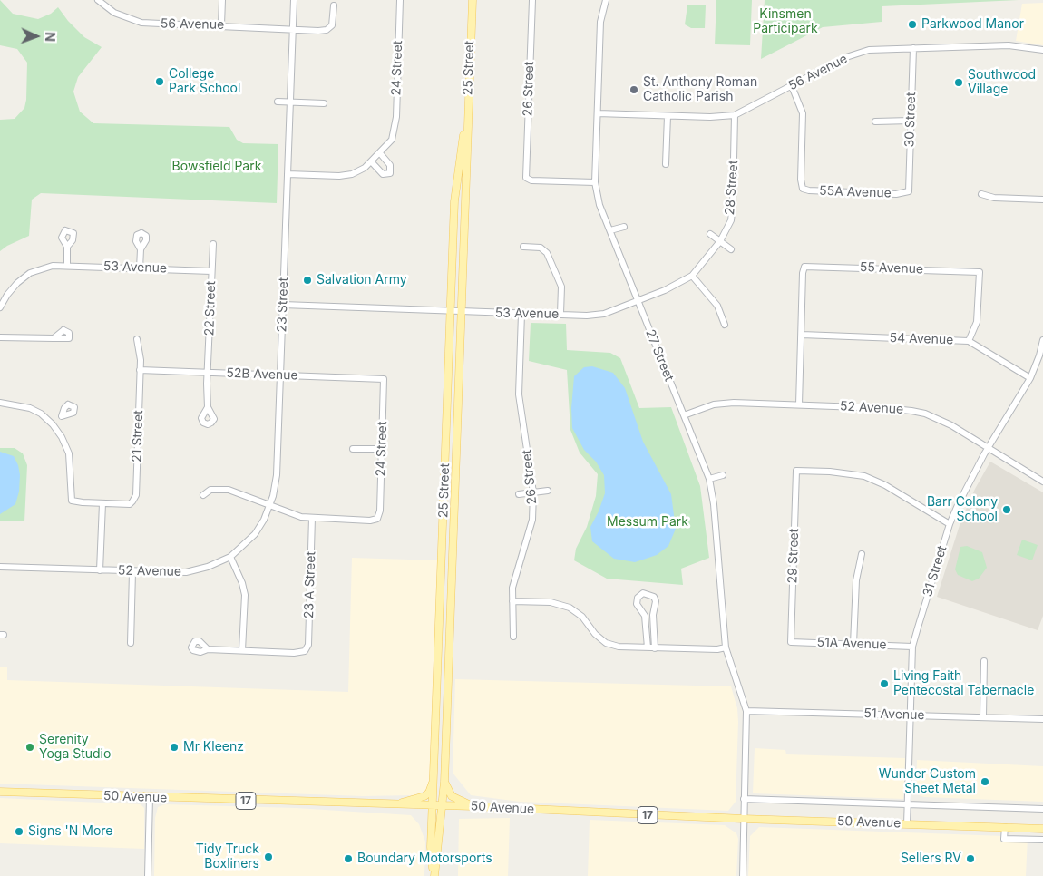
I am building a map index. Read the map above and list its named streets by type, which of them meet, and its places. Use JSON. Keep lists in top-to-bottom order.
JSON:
{
  "streets": {
    "main road": ["25 Street", "50 Avenue", "17"],
    "street": [
      "56 Avenue",
      "24 Street",
      "26 Street",
      "30 Street",
      "28 Street",
      "55A Avenue",
      "53 Avenue",
      "55 Avenue",
      "23 Street",
      "22 Street",
      "54 Avenue",
      "27 Street",
      "52B Avenue",
      "52 Avenue",
      "21 Street",
      "29 Street",
      "31 Street",
      "23 A Street",
      "51A Avenue",
      "51 Avenue"
    ]
  },
  "crossings": [
    ["56 Avenue", "30 Street"],
    ["56 Avenue", "28 Street"],
    ["56 Avenue", "55A Avenue"],
    ["56 Avenue", "23 Street"],
    ["56 Avenue", "27 Street"],
    ["24 Street", "52B Avenue"],
    ["24 Street", "23 A Street"],
    ["25 Street", "53 Avenue"],
    ["25 Street", "50 Avenue"],
    ["26 Street", "53 Avenue"],
    ["26 Street", "27 Street"],
    ["30 Street", "55A Avenue"],
    ["28 Street", "53 Avenue"],
    ["53 Avenue", "23 Street"],
    ["53 Avenue", "22 Street"],
    ["53 Avenue", "27 Street"],
    ["55 Avenue", "54 Avenue"],
    ["23 Street", "52B Avenue"],
    ["23 Street", "52 Avenue"],
    ["22 Street", "52B Avenue"],
    ["54 Avenue", "31 Street"],
    ["27 Street", "52 Avenue"],
    ["27 Street", "51 Avenue"],
    ["52B Avenue", "21 Street"],
    ["52 Avenue", "31 Street"],
    ["29 Street", "31 Street"],
    ["29 Street", "51A Avenue"],
    ["31 Street", "51A Avenue"],
    ["31 Street", "51 Avenue"],
    ["31 Street", "50 Avenue"]
  ],
  "parks": ["Kinsmen Participark", "Bowsfield Park", "Messum Park"],
  "places": [
    "Parkwood Manor",
    "College Park School",
    "Southwood Village",
    "St. Anthony Roman Catholic Parish",
    "Salvation Army",
    "Barr Colony School",
    "Living Faith Pentecostal Tabernacle",
    "Serenity Yoga Studio",
    "Mr Kleenz",
    "Wunder Custom Sheet Metal",
    "Signs 'N More",
    "Tidy Truck Boxliners",
    "Boundary Motorsports",
    "Sellers RV"
  ],
  "north": "right"
}
